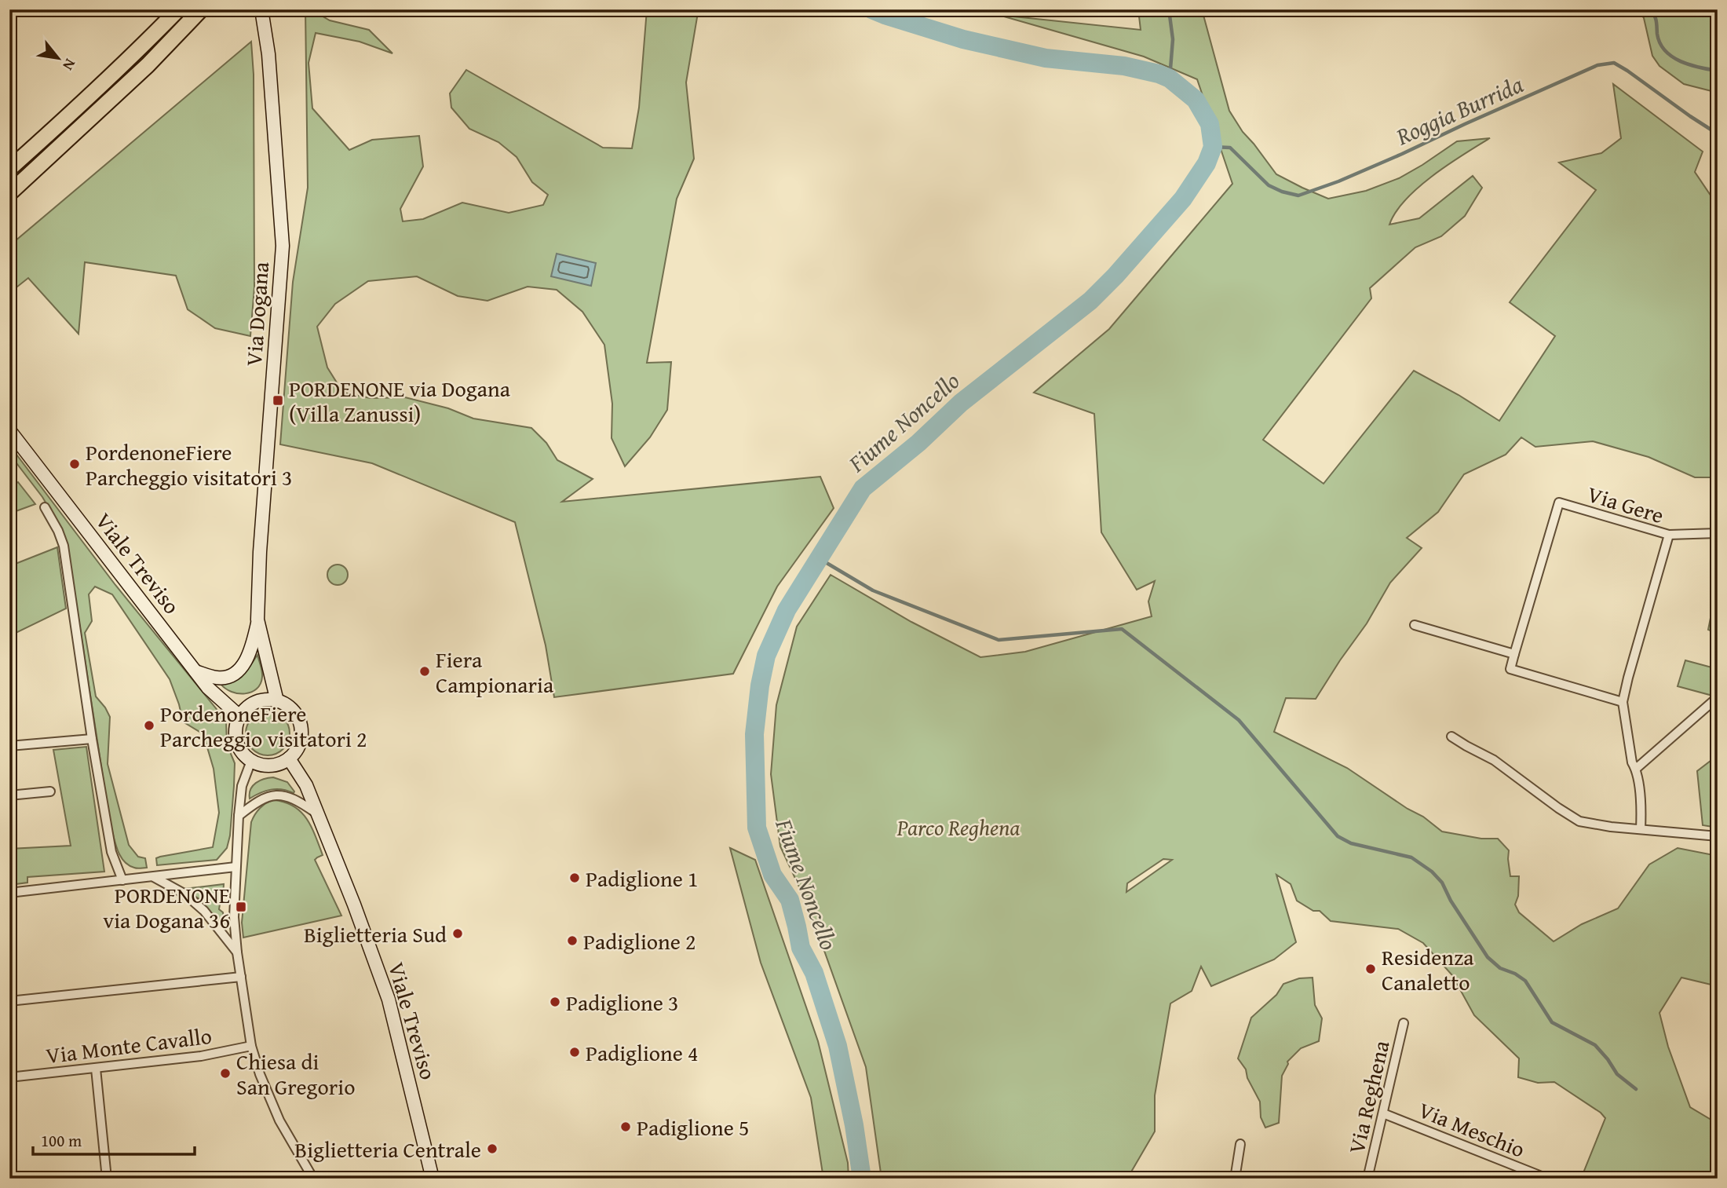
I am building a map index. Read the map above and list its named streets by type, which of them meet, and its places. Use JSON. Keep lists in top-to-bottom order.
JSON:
{
  "streets": {
    "main road": ["Via Dogana", "Viale Treviso"],
    "street": [
      "Via Gere",
      "Via Monte Cavallo",
      "Via Reghena",
      "Via Meschio"
    ]
  },
  "crossings": [
    ["Via Dogana", "Viale Treviso"],
    ["Via Reghena", "Via Meschio"]
  ],
  "water": ["Roggia Burrida", "Fiume Noncello"],
  "parks": ["Parco Reghena"],
  "places": {
    "transit": ["PORDENONE via Dogana (Villa Zanussi)", "PORDENONE via Dogana 36"],
    "other": [
      "PordenoneFiere Parcheggio visitatori 3",
      "Fiera Campionaria",
      "PordenoneFiere Parcheggio visitatori 2",
      "Padiglione 1",
      "Biglietteria Sud",
      "Padiglione 2",
      "Residenza Canaletto",
      "Padiglione 3",
      "Padiglione 4",
      "Chiesa di San Gregorio",
      "Padiglione 5",
      "Biglietteria Centrale"
    ]
  },
  "scale_bar": "100 m",
  "north": "bottom right"
}
